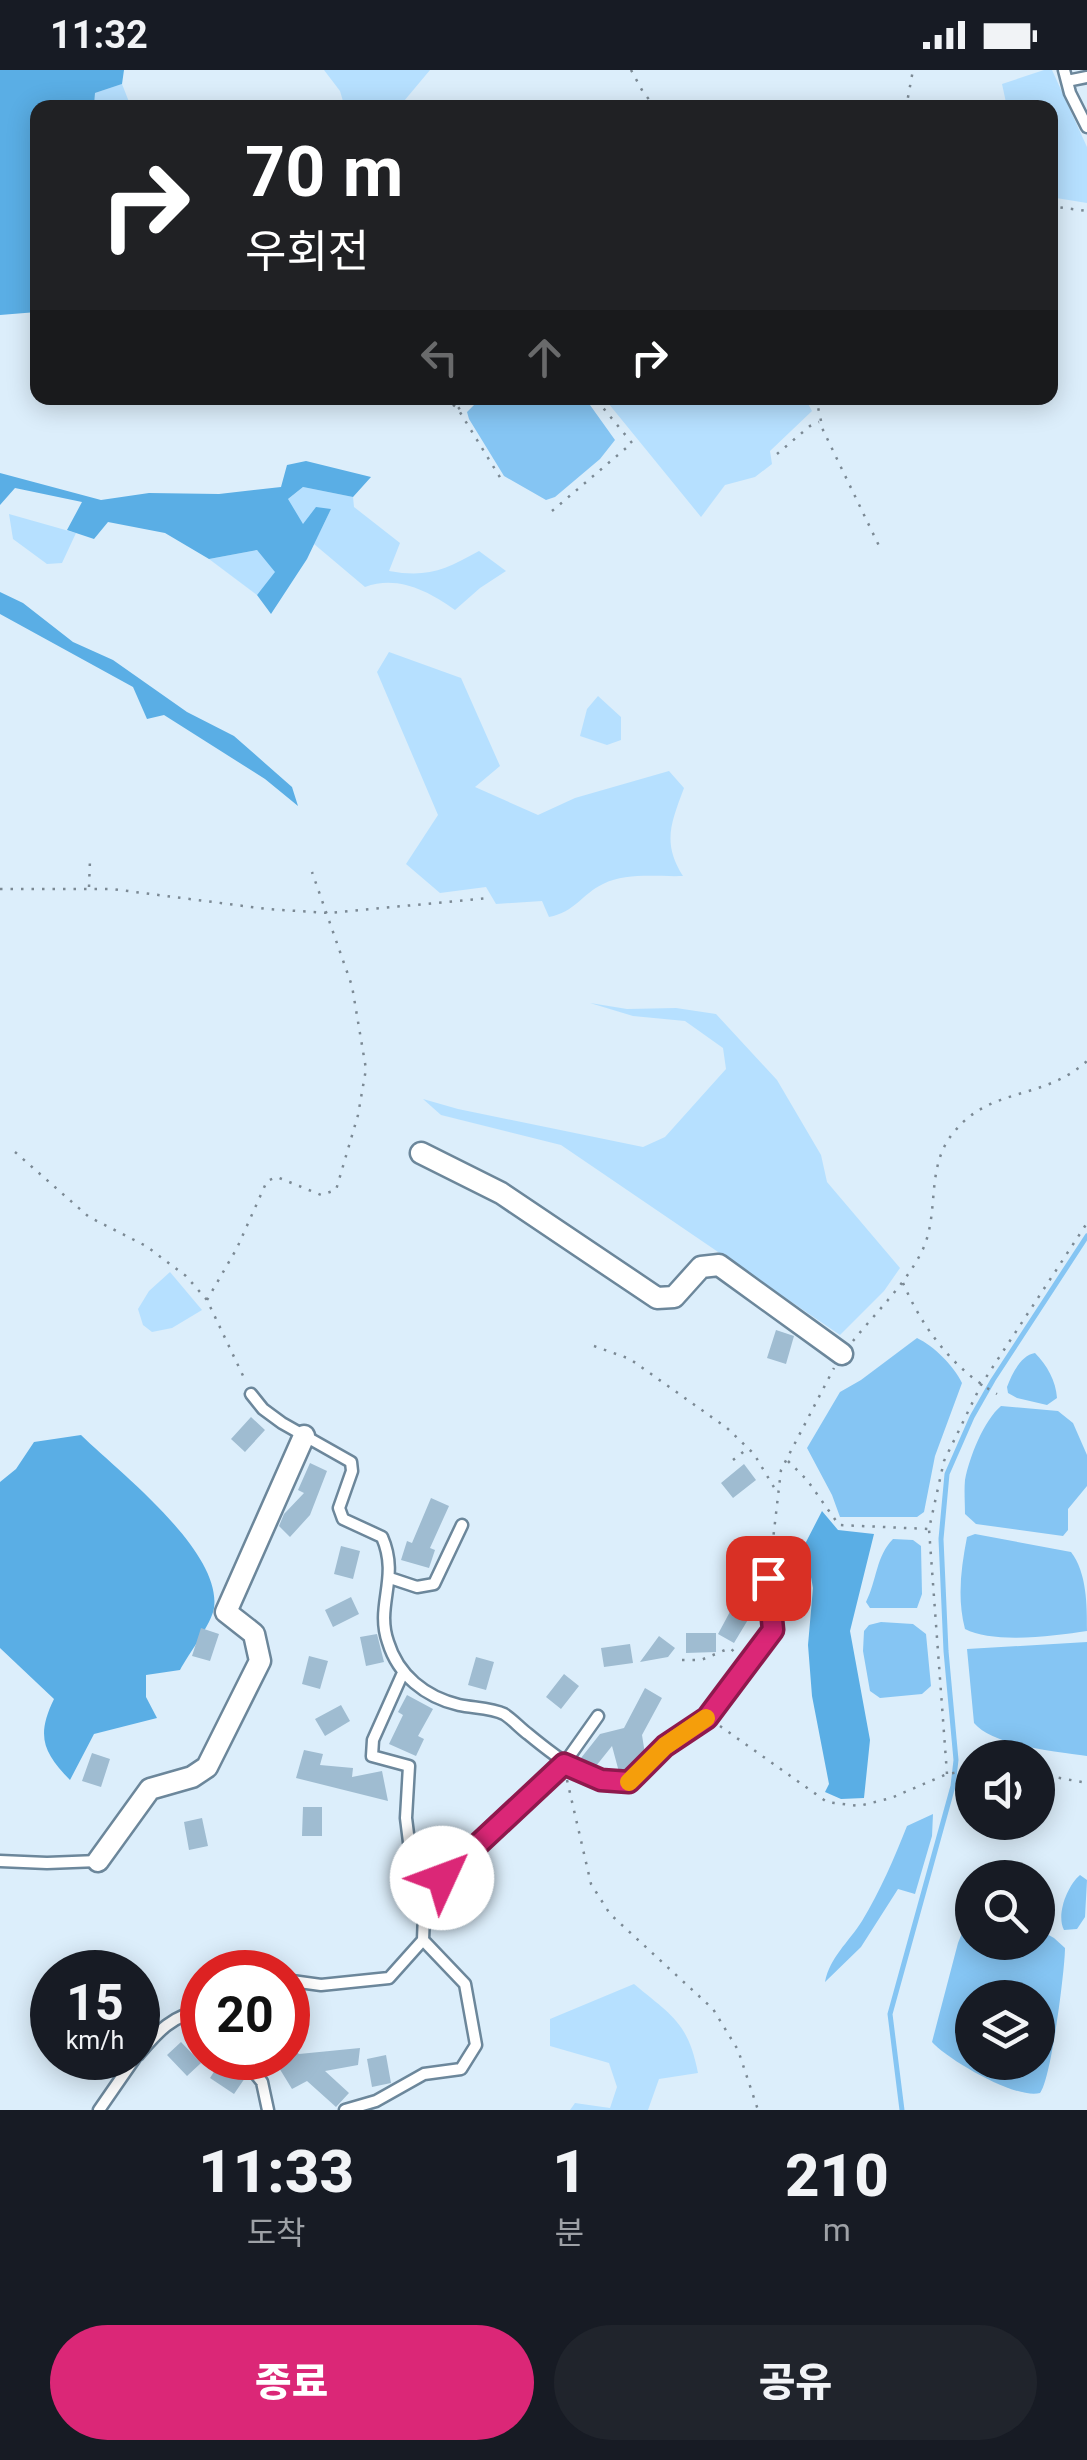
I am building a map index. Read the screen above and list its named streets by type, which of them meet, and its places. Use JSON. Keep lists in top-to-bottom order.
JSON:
{
  "page": {
    "status": "11:32",
    "turn": ["70 m", "우회전"],
    "speed": "15 km/h",
    "limit": "20",
    "eta": [
      "11:33",
      "도착",
      "1",
      "분",
      "210",
      "m"
    ],
    "buttons": ["종료", "공유"]
  }
}
